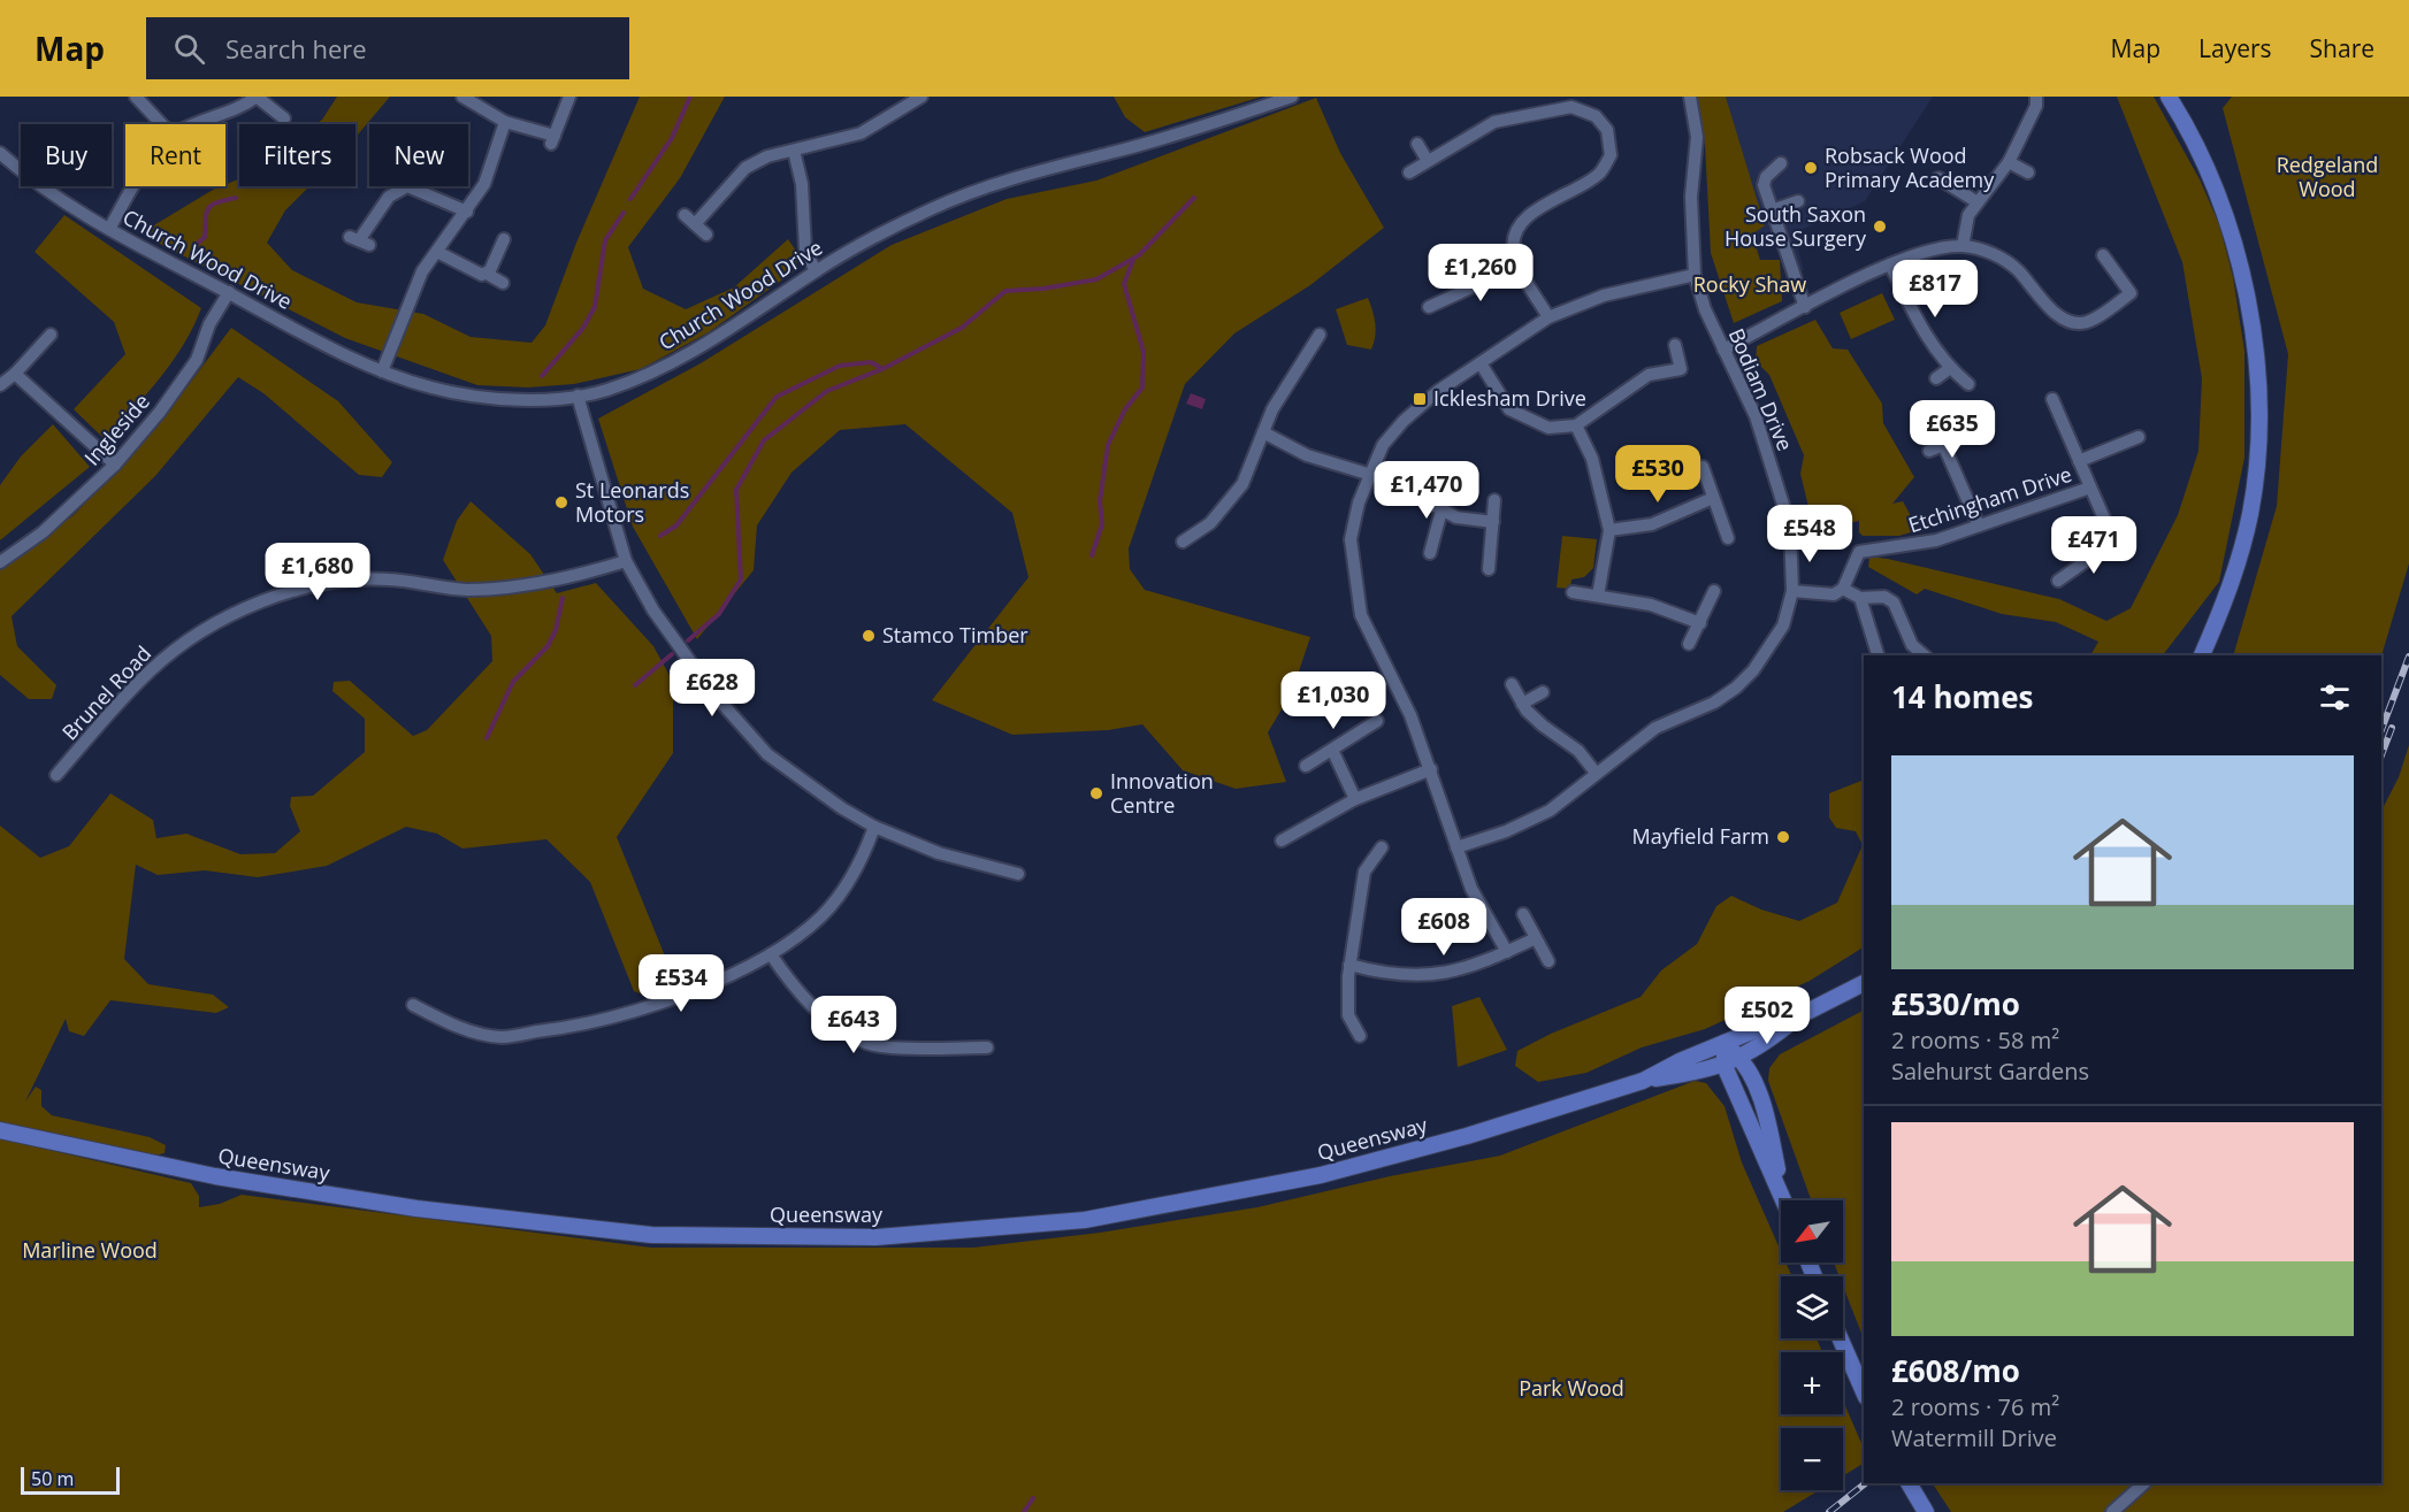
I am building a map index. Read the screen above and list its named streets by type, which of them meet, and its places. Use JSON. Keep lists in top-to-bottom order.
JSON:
{
  "streets": {
    "main road": ["Queensway"],
    "street": [
      "Church Wood Drive",
      "Bodiam Drive",
      "Ingleside",
      "Etchingham Drive",
      "Brunel Road"
    ]
  },
  "crossings": [
    ["Church Wood Drive", "Ingleside"]
  ],
  "parks": [
    "Redgeland Wood",
    "Rocky Shaw",
    "Marline Wood",
    "Park Wood"
  ],
  "places": {
    "other": [
      "Robsack Wood Primary Academy",
      "South Saxon House Surgery",
      "St Leonards Motors",
      "Stamco Timber",
      "Innovation Centre",
      "Mayfield Farm"
    ],
    "transit": ["Icklesham Drive"]
  },
  "scale_bar": "50 m",
  "north": "bottom left",
  "page": {
    "header": "Map",
    "search": "Search here",
    "nav": ["Map", "Layers", "Share"],
    "chip": [
      "Buy",
      "Rent",
      "Filters",
      "New"
    ],
    "price": [
      "£1,260",
      "£817",
      "£635",
      "£530",
      "£1,470",
      "£548",
      "£471",
      "£1,680",
      "£628",
      "£1,030",
      "£608",
      "£534",
      "£502",
      "£643"
    ],
    "heading": "14 homes",
    "list": [
      {
        "name": "£530/mo",
        "note": "2 rooms · 58 m² · Salehurst Gardens"
      },
      {
        "name": "£608/mo",
        "note": "2 rooms · 76 m² · Watermill Drive"
      }
    ],
    "map_buttons": ["+", "−"],
    "scale": "50 m"
  }
}
